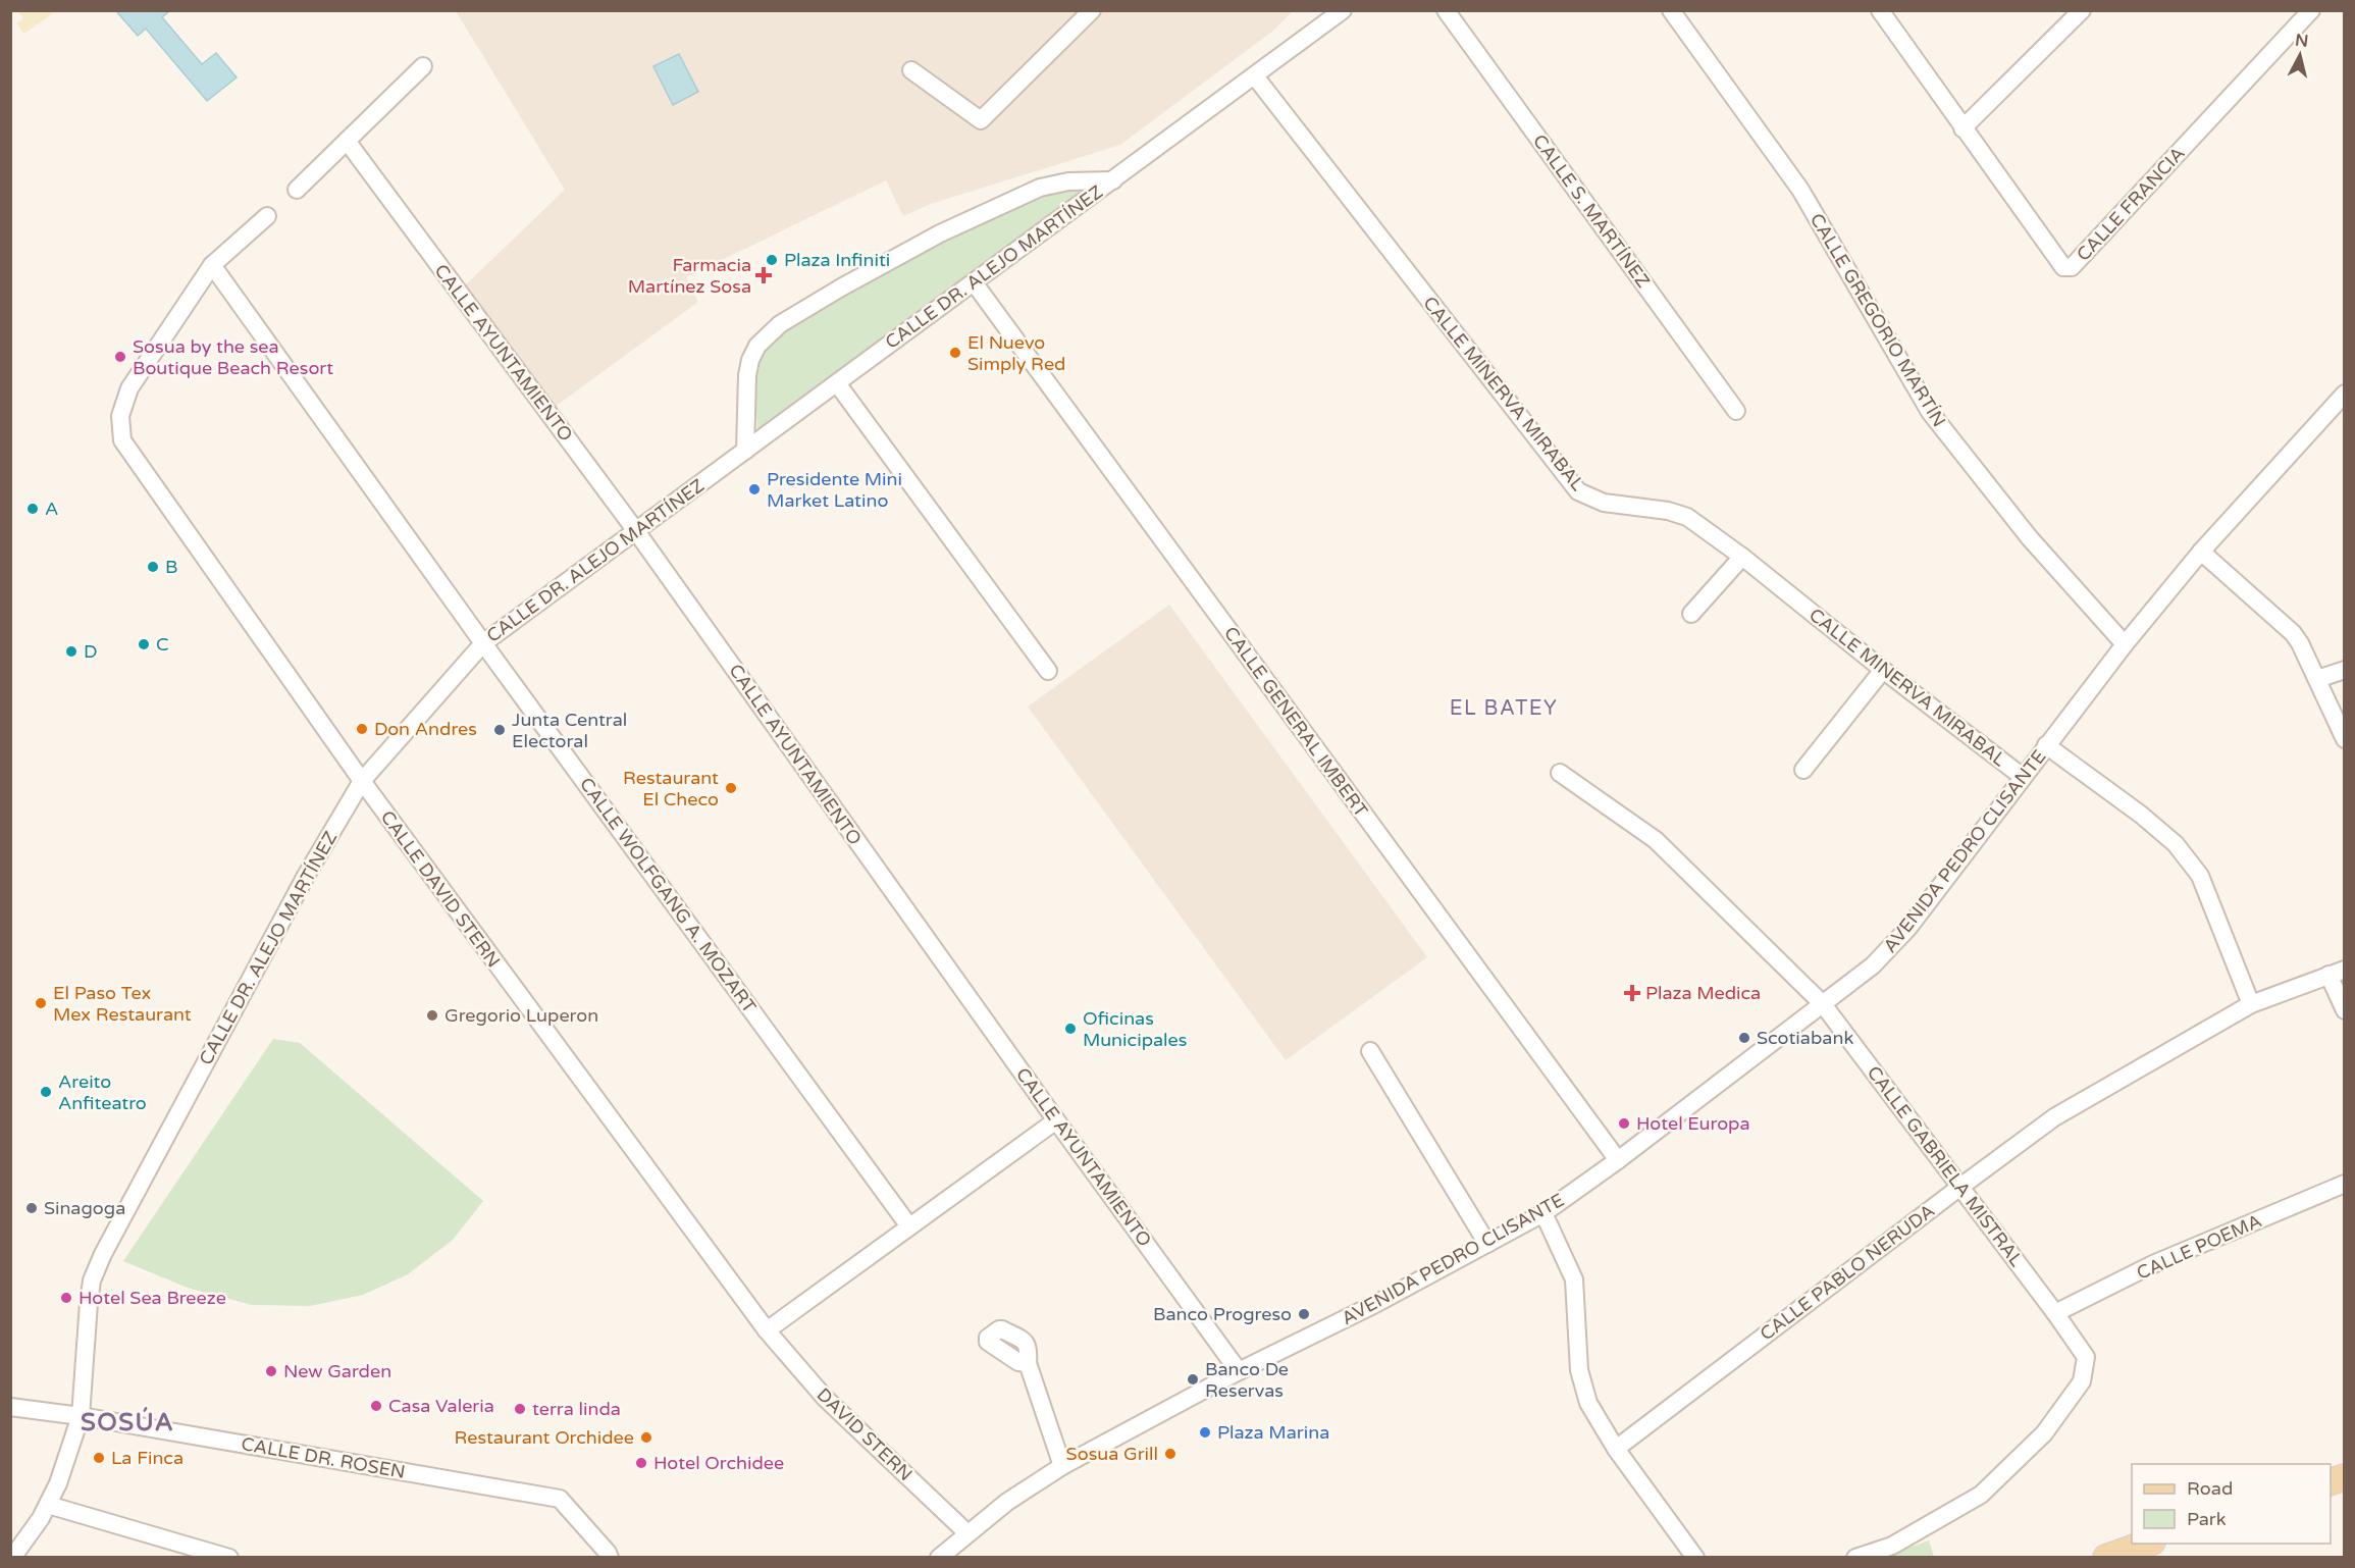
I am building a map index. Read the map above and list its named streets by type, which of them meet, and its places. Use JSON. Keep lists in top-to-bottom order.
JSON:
{
  "streets": {
    "street": [
      "CALLE FRANCIA",
      "CALLE S. MARTÍNEZ",
      "CALLE DR. ALEJO MARTÍNEZ",
      "CALLE GREGORIO MARTÍN",
      "CALLE AYUNTAMIENTO",
      "CALLE MINERVA MIRABAL",
      "CALLE GENERAL IMBERT",
      "AVENIDA PEDRO CLISANTE",
      "CALLE DAVID STERN",
      "CALLE WOLFGANG A. MOZART",
      "CALLE GABRIELA MISTRAL",
      "CALLE POEMA",
      "CALLE PABLO NERUDA",
      "DAVID STERN",
      "CALLE DR. ROSEN"
    ]
  },
  "crossings": [
    ["CALLE DR. ALEJO MARTÍNEZ", "CALLE AYUNTAMIENTO"],
    ["CALLE DR. ALEJO MARTÍNEZ", "CALLE MINERVA MIRABAL"],
    ["CALLE DR. ALEJO MARTÍNEZ", "CALLE GENERAL IMBERT"],
    ["CALLE DR. ALEJO MARTÍNEZ", "CALLE DAVID STERN"],
    ["CALLE DR. ALEJO MARTÍNEZ", "CALLE WOLFGANG A. MOZART"],
    ["CALLE DR. ALEJO MARTÍNEZ", "CALLE DR. ROSEN"],
    ["CALLE GREGORIO MARTÍN", "AVENIDA PEDRO CLISANTE"],
    ["CALLE AYUNTAMIENTO", "AVENIDA PEDRO CLISANTE"],
    ["CALLE MINERVA MIRABAL", "AVENIDA PEDRO CLISANTE"],
    ["CALLE GENERAL IMBERT", "AVENIDA PEDRO CLISANTE"],
    ["AVENIDA PEDRO CLISANTE", "CALLE GABRIELA MISTRAL"],
    ["AVENIDA PEDRO CLISANTE", "DAVID STERN"],
    ["CALLE DAVID STERN", "CALLE WOLFGANG A. MOZART"],
    ["CALLE DAVID STERN", "DAVID STERN"],
    ["CALLE GABRIELA MISTRAL", "CALLE POEMA"],
    ["CALLE GABRIELA MISTRAL", "CALLE PABLO NERUDA"]
  ],
  "districts": ["EL BATEY", "SOSÚA"],
  "places": {
    "other": [
      "Plaza Infiniti",
      "El Nuevo Simply Red",
      "Sosua by the sea Boutique Beach Resort",
      "Presidente Mini Market Latino",
      "A",
      "B",
      "C",
      "D",
      "Don Andres",
      "Junta Central Electoral",
      "Restaurant El Checo",
      "El Paso Tex Mex Restaurant",
      "Gregorio Luperon",
      "Oficinas Municipales",
      "Scotiabank",
      "Areito Anfiteatro",
      "Hotel Europa",
      "Sinagoga",
      "Hotel Sea Breeze",
      "Banco Progreso",
      "New Garden",
      "Banco De Reservas",
      "Casa Valeria",
      "terra linda",
      "Plaza Marina",
      "Restaurant Orchidee",
      "Sosua Grill",
      "La Finca",
      "Hotel Orchidee"
    ],
    "health": ["Farmacia Martínez Sosa", "Plaza Medica"]
  },
  "legend": ["Road", "Park"],
  "north": "top"
}
